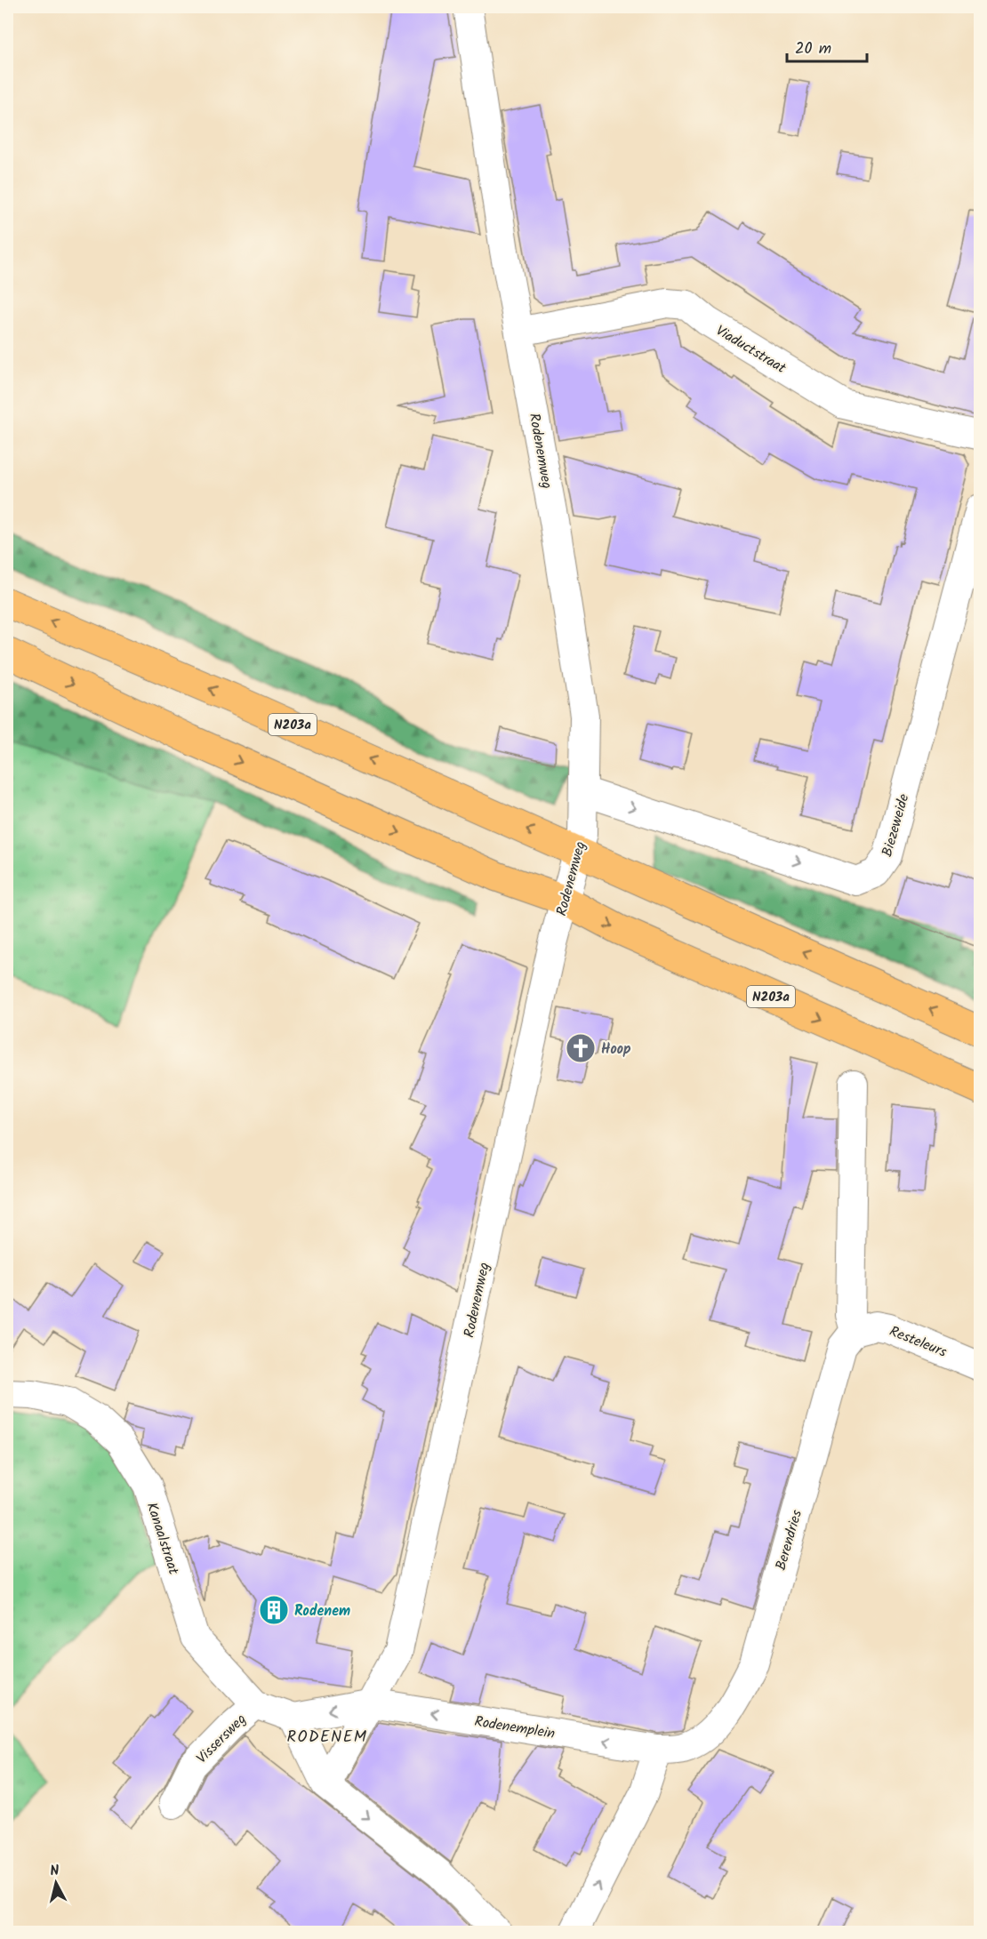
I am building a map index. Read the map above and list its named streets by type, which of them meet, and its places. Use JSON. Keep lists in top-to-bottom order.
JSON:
{
  "streets": {
    "highway": ["N203a"],
    "street": [
      "Viaductstraat",
      "Rodenemweg",
      "Biezeweide",
      "Resteleurs",
      "Kanaalstraat",
      "Berendries",
      "Rodenemplein",
      "Vissersweg"
    ]
  },
  "crossings": [
    ["Viaductstraat", "Rodenemweg"],
    ["Rodenemweg", "N203a"],
    ["Rodenemweg", "Biezeweide"],
    ["Rodenemweg", "Rodenemplein"],
    ["Resteleurs", "Berendries"],
    ["Kanaalstraat", "Rodenemplein"],
    ["Kanaalstraat", "Vissersweg"],
    ["Berendries", "Rodenemplein"]
  ],
  "one_way": ["Rodenemplein"],
  "districts": ["RODENEM"],
  "places": {
    "church": ["Hoop"],
    "building": ["Rodenem"]
  },
  "scale_bar": "20 m",
  "north": "top"
}
